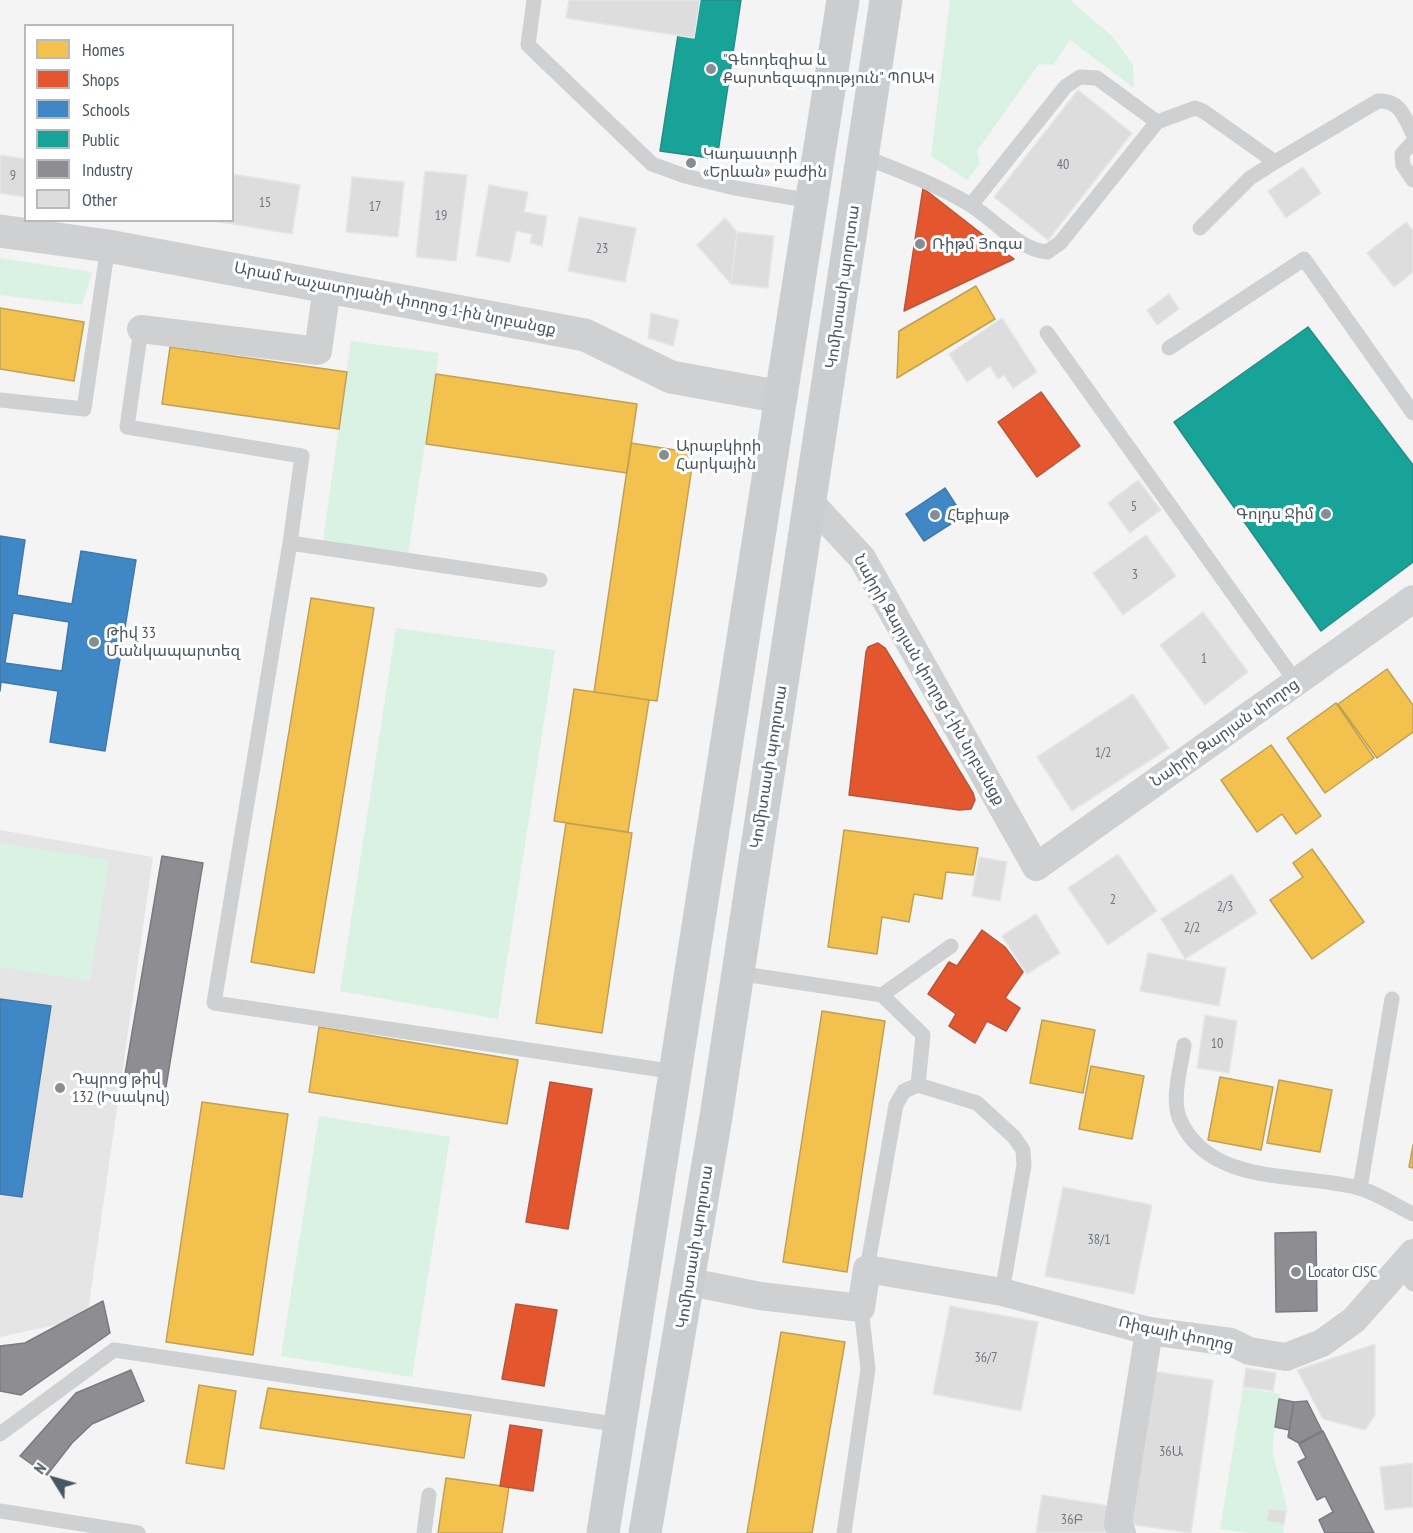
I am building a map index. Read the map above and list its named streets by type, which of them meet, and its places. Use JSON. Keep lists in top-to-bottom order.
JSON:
{
  "streets": {
    "main road": ["Կոմիտասի պողոտա"],
    "street": [
      "Արամ Խաչատրյանի փողոց 1-ին նրբանցք",
      "Նաիրի Զարյան փողոց 1-ին նրբանցք",
      "Նաիրի Զարյան փողոց",
      "Ռիգայի փողոց"
    ]
  },
  "crossings": [
    ["Կոմիտասի պողոտա", "Նաիրի Զարյան փողոց 1-ին նրբանցք"],
    ["Նաիրի Զարյան փողոց 1-ին նրբանցք", "Նաիրի Զարյան փողոց"]
  ],
  "places": [
    "\"Գեոդեզիա և Քարտեզագրություն\" ՊՈԱԿ",
    "Կադաստրի «Երևան» բաժին",
    "Ռիթմ Յոգա",
    "Արաբկիրի Հարկային",
    "Գոլդս Ջիմ",
    "Հեքիաթ",
    "Թիվ 33 Մանկապարտեզ",
    "Դպրոց թիվ 132 (Իսակով)",
    "Locator CJSC"
  ],
  "house_numbers": [
    "40",
    "9",
    "15",
    "17",
    "19",
    "23",
    "5",
    "3",
    "1",
    "1/2",
    "2",
    "2/3",
    "2/2",
    "10",
    "38/1",
    "36/7",
    "36Ա",
    "36Բ"
  ],
  "legend": [
    "Homes",
    "Shops",
    "Schools",
    "Public",
    "Industry",
    "Other"
  ],
  "north": "top left"
}
